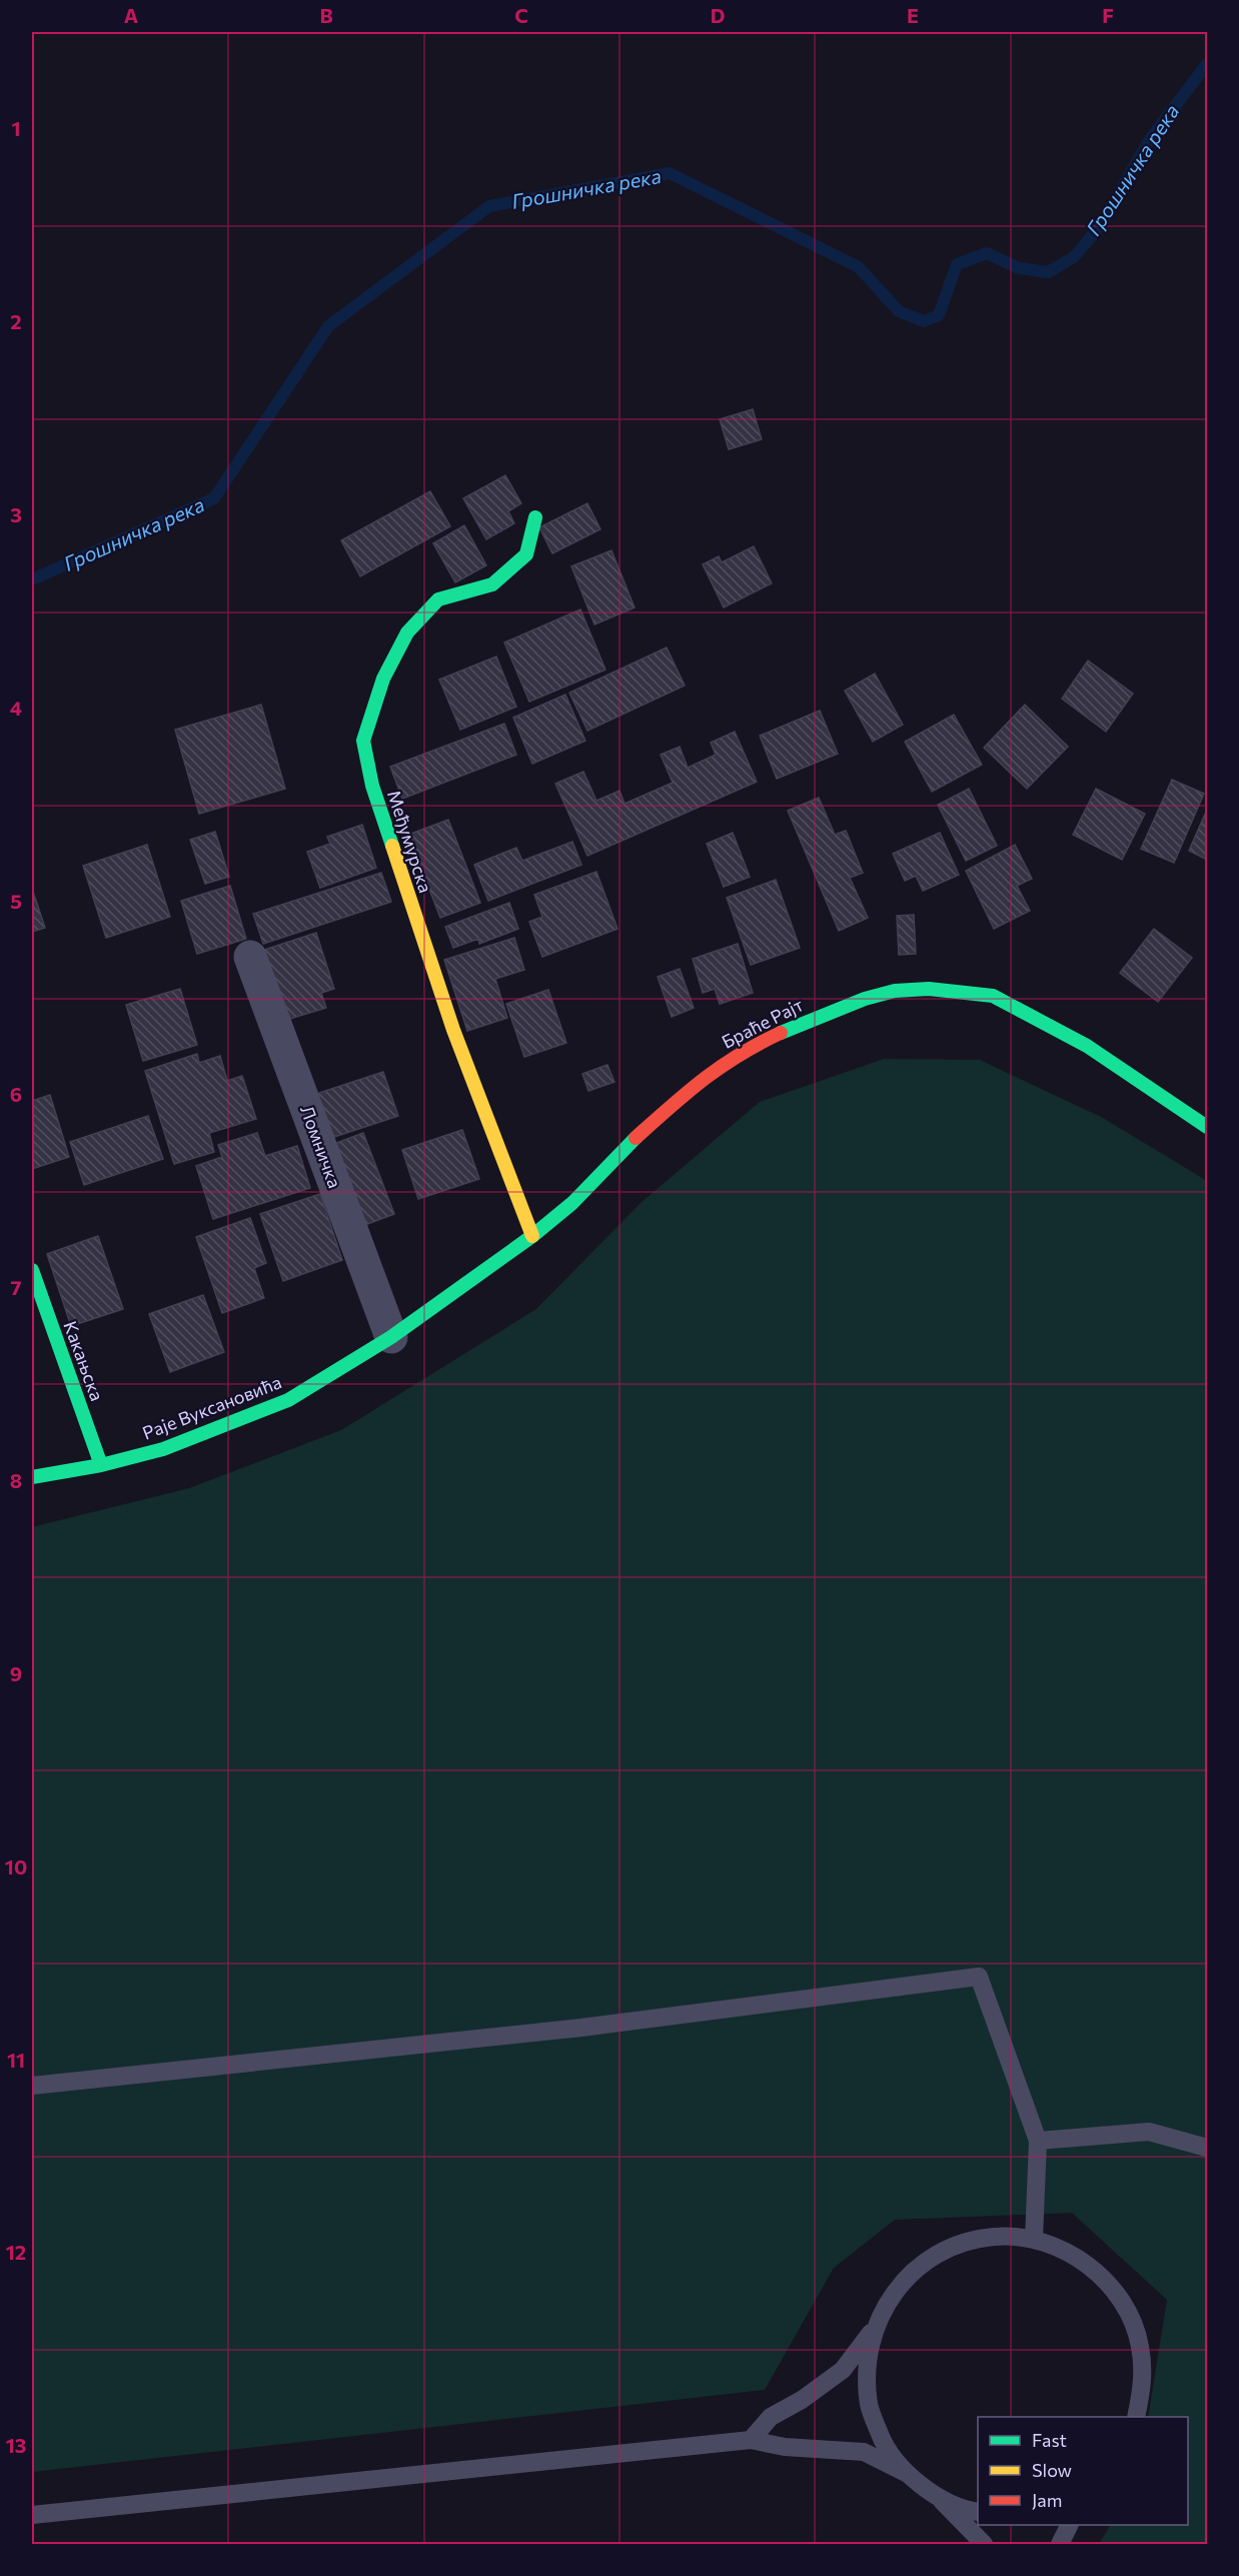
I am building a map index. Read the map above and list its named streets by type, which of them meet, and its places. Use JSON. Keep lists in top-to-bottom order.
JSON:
{
  "streets": {
    "street": [
      "Међумурска",
      "Браће Рајт",
      "Ломничка",
      "Какањска",
      "Раје Вуксановића"
    ]
  },
  "crossings": [
    ["Међумурска", "Браће Рајт"],
    ["Браће Рајт", "Ломничка"],
    ["Браће Рајт", "Раје Вуксановића"],
    ["Ломничка", "Раје Вуксановића"],
    ["Какањска", "Раје Вуксановића"]
  ],
  "water": ["Грошничка река"],
  "legend": ["Fast", "Slow", "Jam"],
  "grid": {
    "columns": [
      "A",
      "B",
      "C",
      "D",
      "E",
      "F"
    ],
    "rows": [
      "1",
      "2",
      "3",
      "4",
      "5",
      "6",
      "7",
      "8",
      "9",
      "10",
      "11",
      "12",
      "13"
    ]
  }
}
